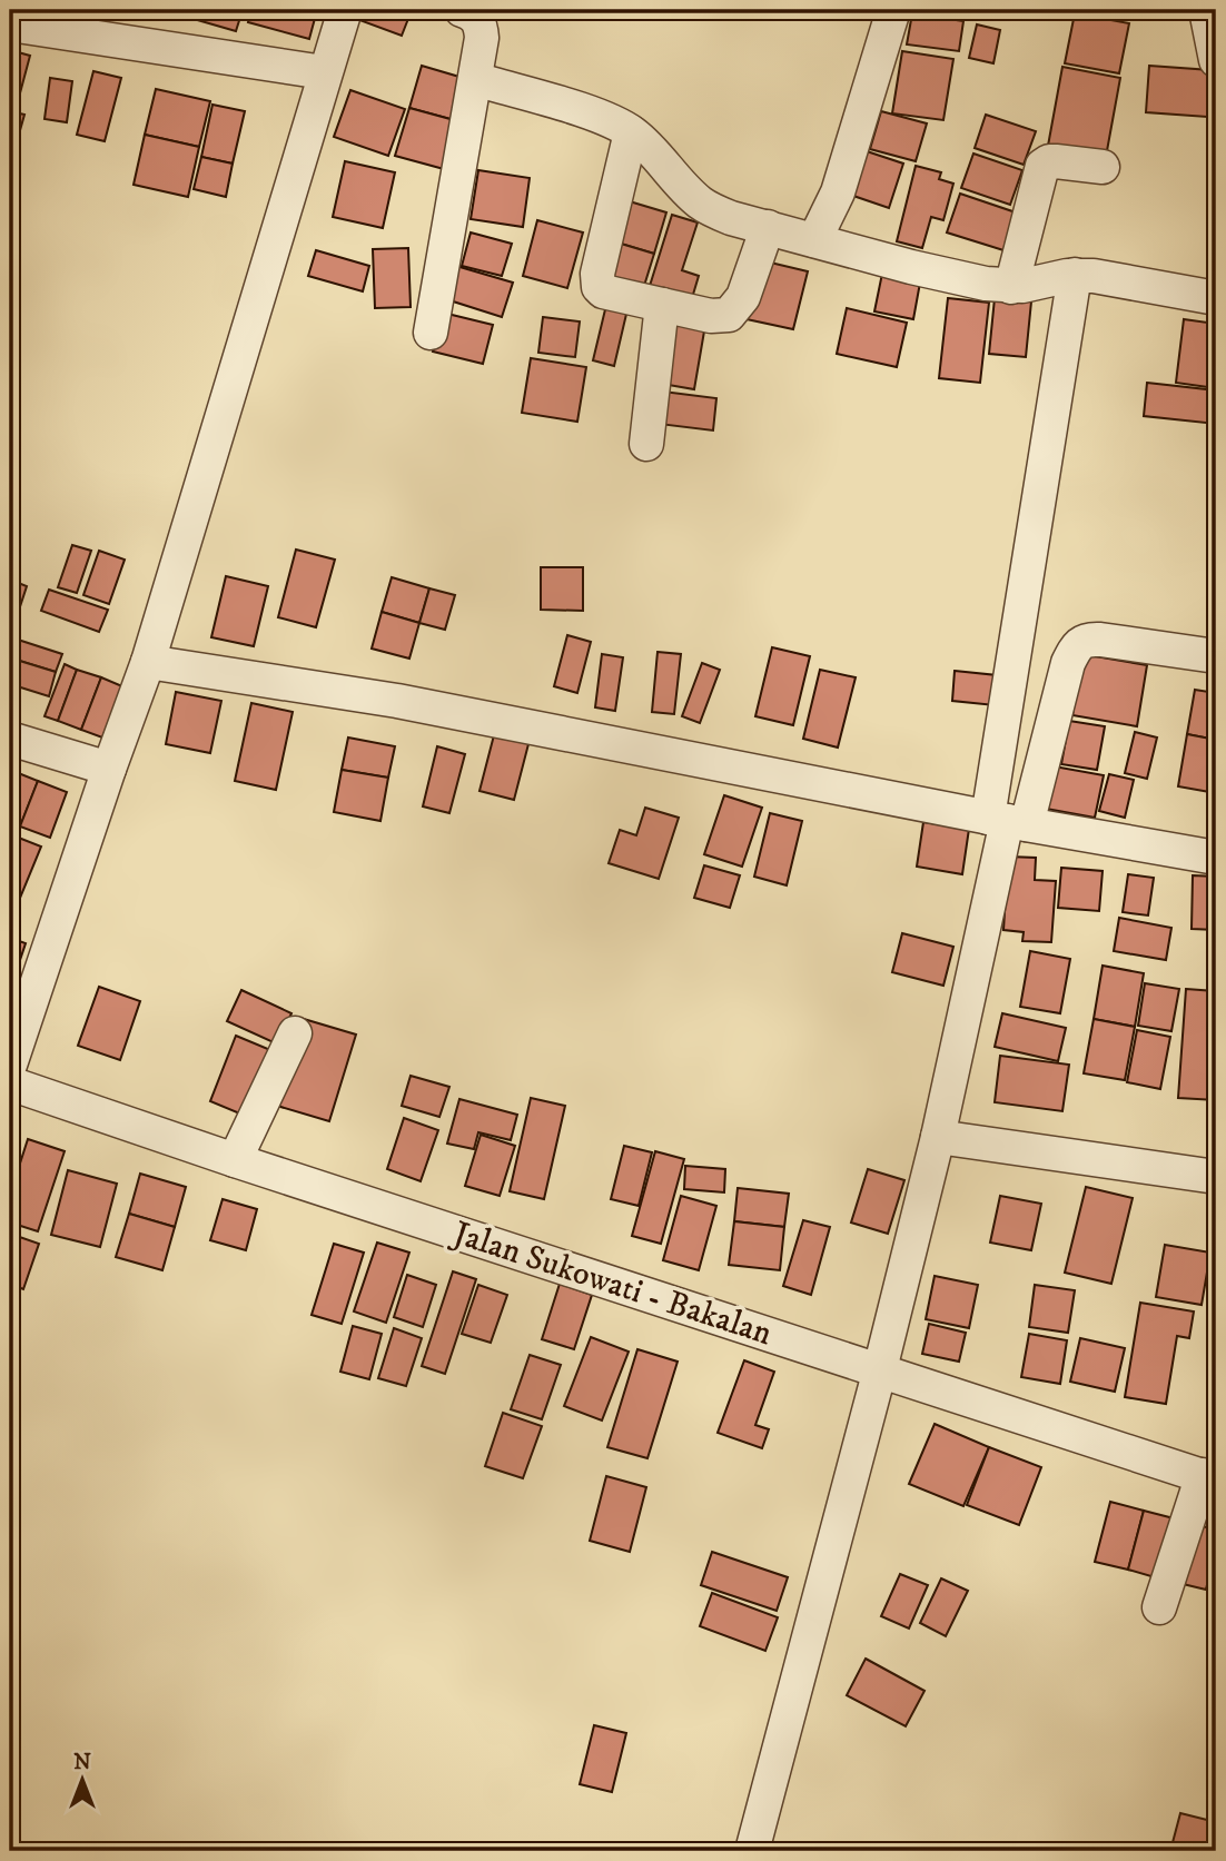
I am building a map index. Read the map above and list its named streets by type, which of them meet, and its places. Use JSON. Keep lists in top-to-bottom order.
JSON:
{
  "streets": {
    "street": ["Jalan Sukowati - Bakalan"]
  },
  "north": "top"
}
